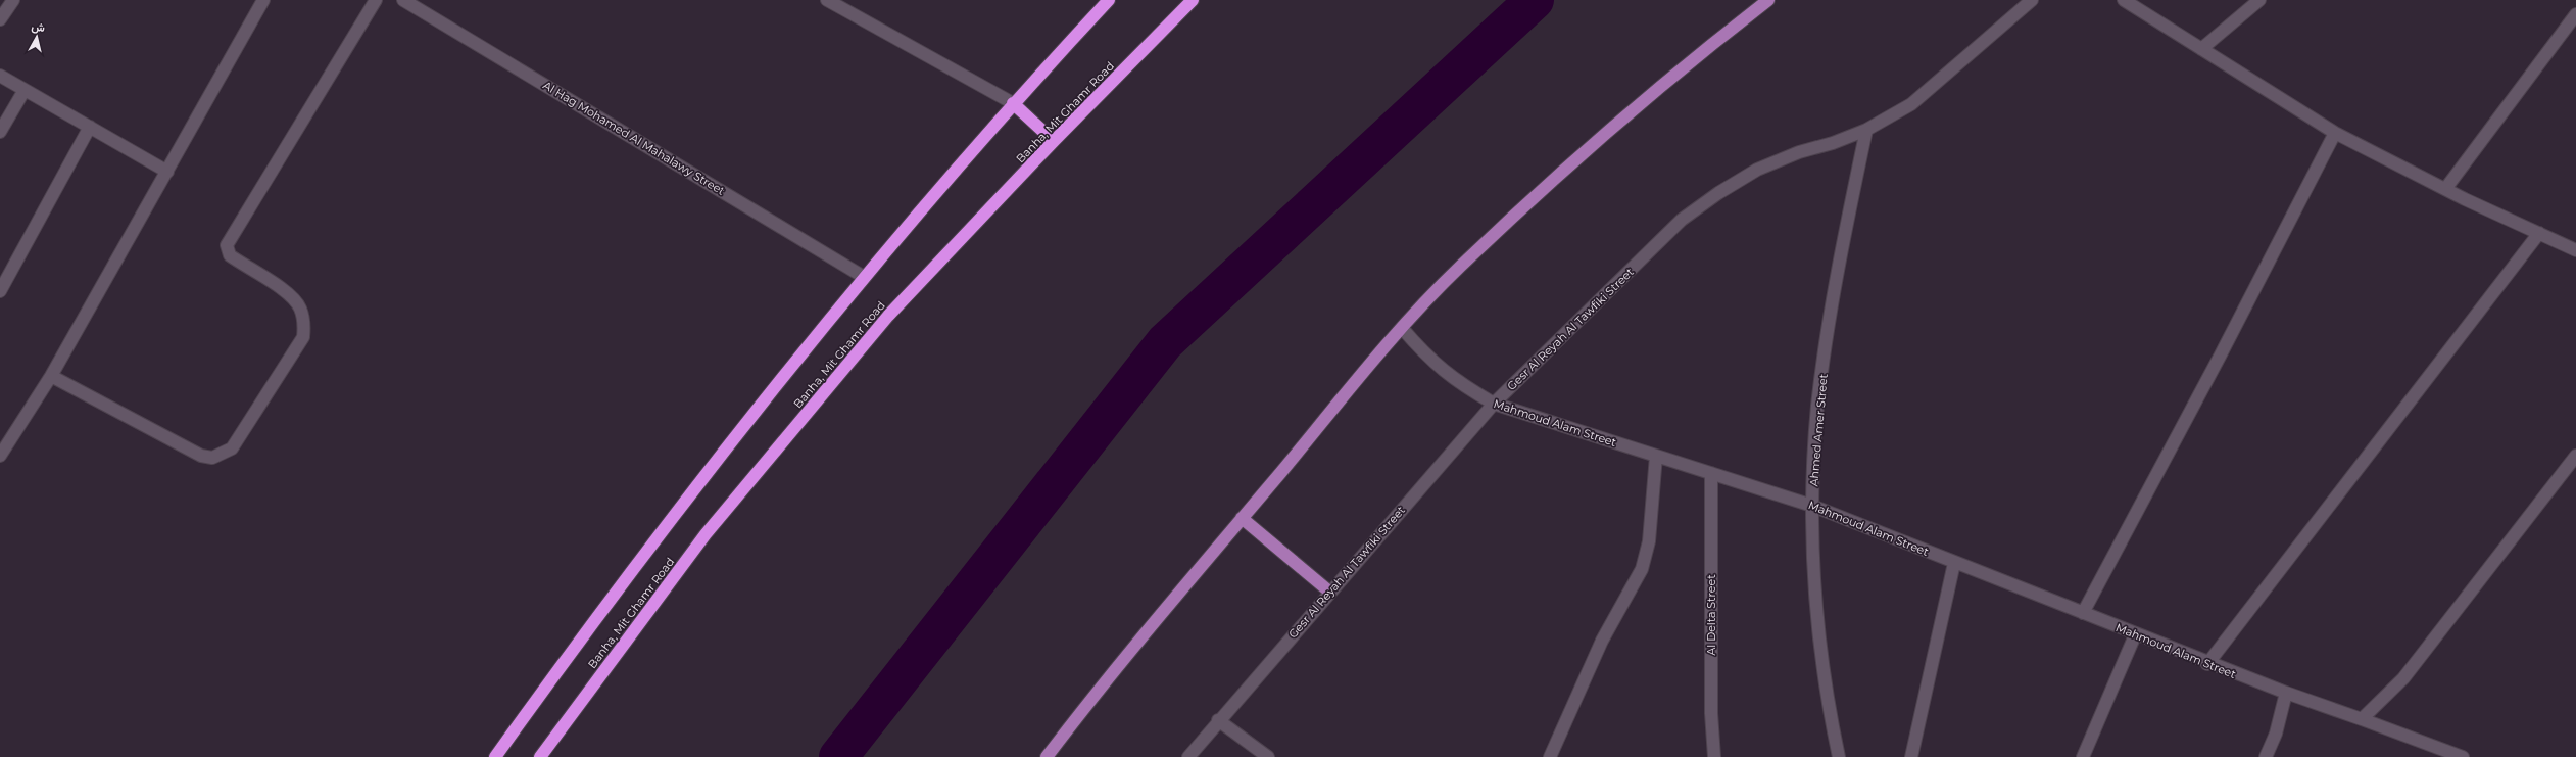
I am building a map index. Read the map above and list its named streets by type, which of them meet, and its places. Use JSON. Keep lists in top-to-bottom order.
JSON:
{
  "streets": {
    "highway": ["Banha, Mit Ghamr Road"],
    "street": [
      "Al Hag Mohamed Al Mahalawy Street",
      "Gesr Al Reyah Al Tawfiki Street",
      "Mahmoud Alam Street",
      "Ahmed Amer Street",
      "Al Delta Street"
    ]
  },
  "crossings": [
    ["Gesr Al Reyah Al Tawfiki Street", "Mahmoud Alam Street"],
    ["Gesr Al Reyah Al Tawfiki Street", "Ahmed Amer Street"],
    ["Mahmoud Alam Street", "Ahmed Amer Street"],
    ["Mahmoud Alam Street", "Al Delta Street"]
  ],
  "north": "top"
}
